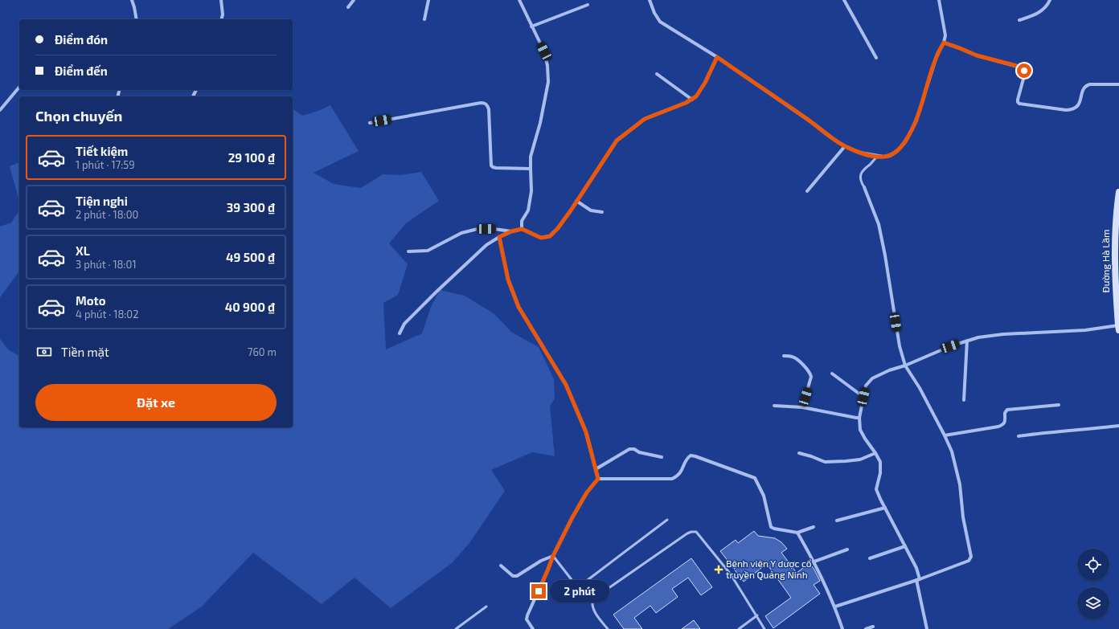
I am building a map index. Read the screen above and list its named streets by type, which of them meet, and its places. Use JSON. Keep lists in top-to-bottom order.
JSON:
{
  "streets": {
    "main road": ["Đường Hà Lầm"]
  },
  "places": {
    "health": ["Bệnh viện Y dược cổ truyền Quảng Ninh"]
  },
  "page": {
    "banner": ["Điểm đón", "Điểm đến"],
    "heading": "Chọn chuyến",
    "list": [
      {
        "name": "Tiết kiệm",
        "note": "1 phút · 17:59",
        "value": "29 100 ₫"
      },
      {
        "name": "Tiện nghi",
        "note": "2 phút · 18:00",
        "value": "39 300 ₫"
      },
      {
        "name": "XL",
        "note": "3 phút · 18:01",
        "value": "49 500 ₫"
      },
      {
        "name": "Moto",
        "note": "4 phút · 18:02",
        "value": "40 900 ₫"
      }
    ],
    "pay": ["Tiền mặt", "760 m"],
    "buttons": "Đặt xe",
    "bubble": "2 phút"
  }
}
